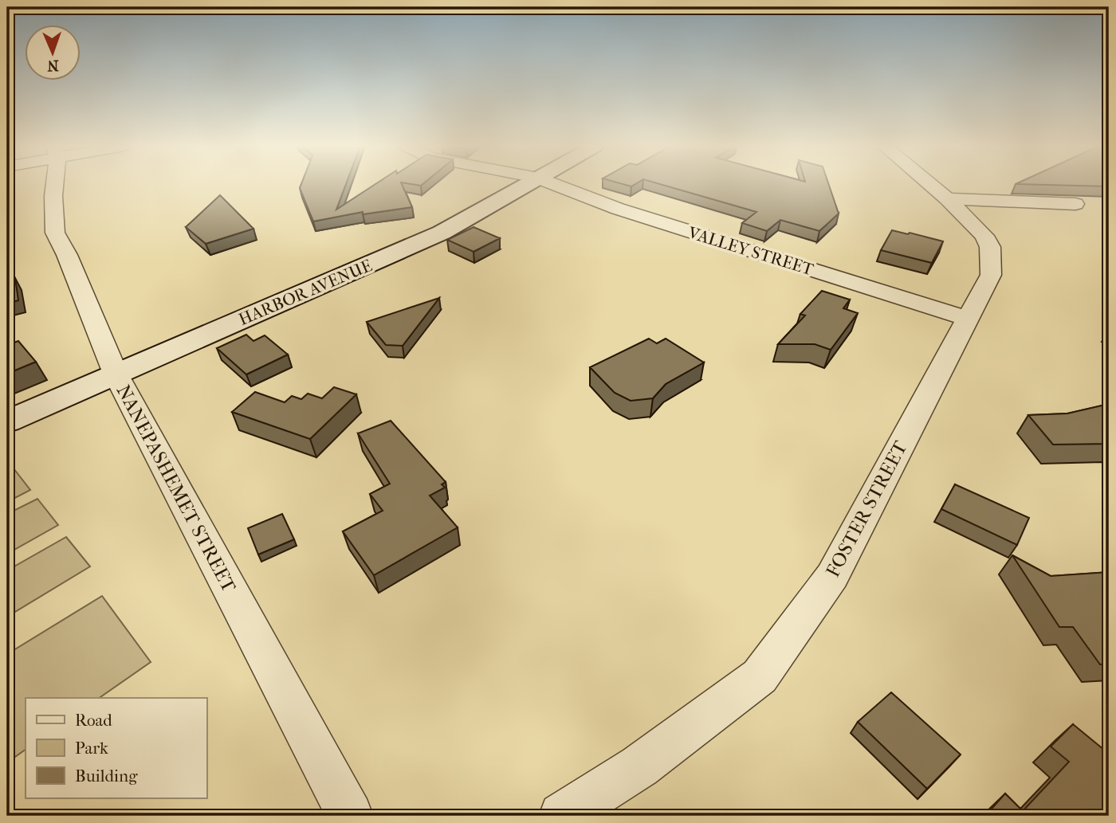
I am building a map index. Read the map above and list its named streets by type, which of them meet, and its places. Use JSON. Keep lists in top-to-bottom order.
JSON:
{
  "streets": {
    "main road": ["HARBOR AVENUE"],
    "street": ["VALLEY STREET", "NANEPASHEMET STREET", "FOSTER STREET"]
  },
  "crossings": [
    ["VALLEY STREET", "FOSTER STREET"],
    ["HARBOR AVENUE", "NANEPASHEMET STREET"]
  ],
  "legend": ["Road", "Park", "Building"],
  "north": "bottom"
}
